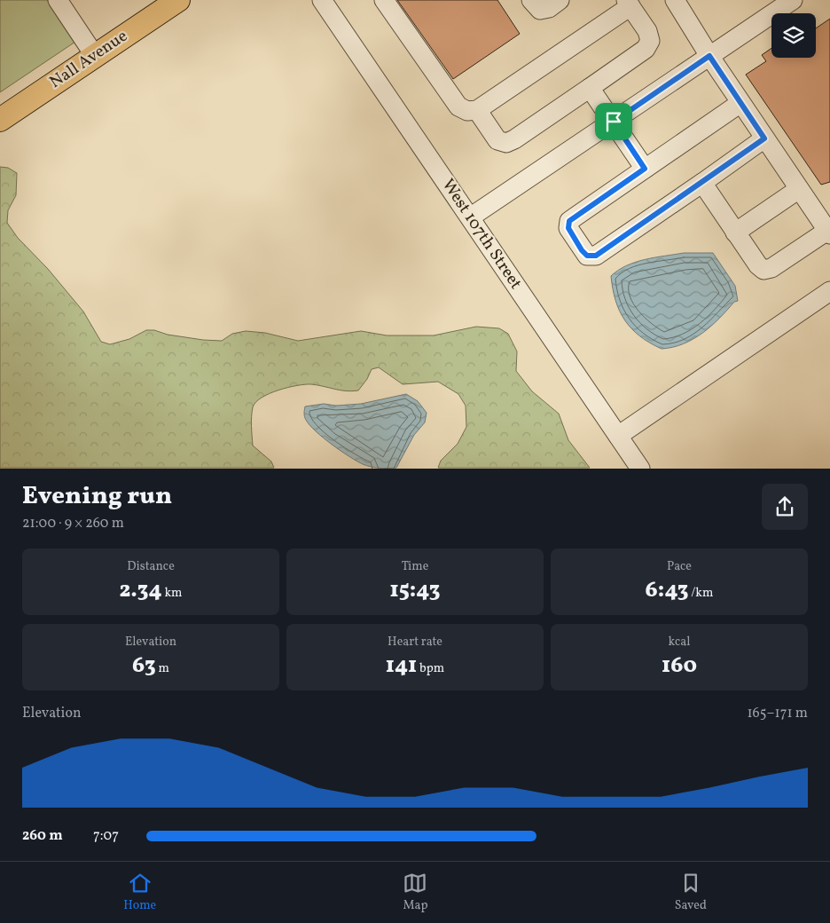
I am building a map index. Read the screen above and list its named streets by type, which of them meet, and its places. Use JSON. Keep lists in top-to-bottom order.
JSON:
{
  "streets": {
    "main road": ["Nall Avenue"],
    "street": ["West 107th Street"]
  },
  "page": {
    "heading": ["Evening run", "21:00 · 9 × 260 m"],
    "stats": [
      ["Distance", "2.34 km"],
      ["Time", "15:43"],
      ["Pace", "6:43 /km"],
      ["Elevation", "63 m"],
      ["Heart rate", "141 bpm"],
      ["kcal", "160"]
    ],
    "chart": ["Elevation", "165–171 m"],
    "list": [
      {
        "name": "260 m",
        "note": "7:07"
      }
    ],
    "tabs": ["Home", "Map", "Saved"]
  }
}
